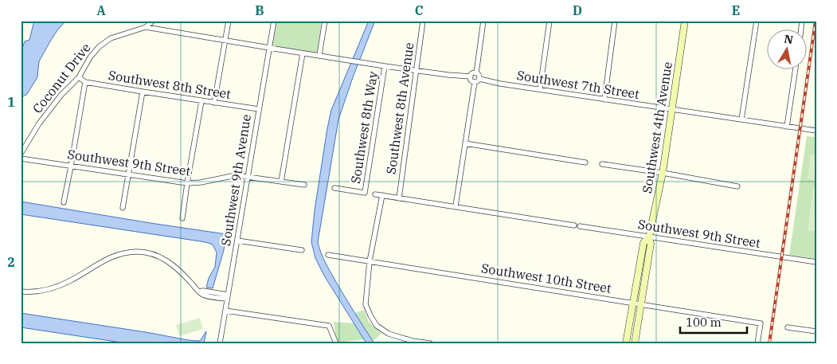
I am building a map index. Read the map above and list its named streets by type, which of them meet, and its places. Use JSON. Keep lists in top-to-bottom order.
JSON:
{
  "streets": {
    "main road": ["Southwest 4th Avenue"],
    "street": [
      "Coconut Drive",
      "Southwest 8th Street",
      "Southwest 7th Street",
      "Southwest 8th Avenue",
      "Southwest 8th Way",
      "Southwest 9th Street",
      "Southwest 9th Avenue",
      "Southwest 10th Street"
    ]
  },
  "crossings": [
    ["Coconut Drive", "Southwest 8th Street"],
    ["Southwest 8th Street", "Southwest 9th Avenue"],
    ["Southwest 7th Street", "Southwest 4th Avenue"],
    ["Southwest 8th Avenue", "Southwest 9th Street"],
    ["Southwest 4th Avenue", "Southwest 9th Street"],
    ["Southwest 4th Avenue", "Southwest 10th Street"],
    ["Southwest 9th Street", "Southwest 9th Avenue"]
  ],
  "scale_bar": "100 m",
  "north": "top",
  "grid": {
    "columns": [
      "A",
      "B",
      "C",
      "D",
      "E"
    ],
    "rows": ["1", "2"]
  }
}
